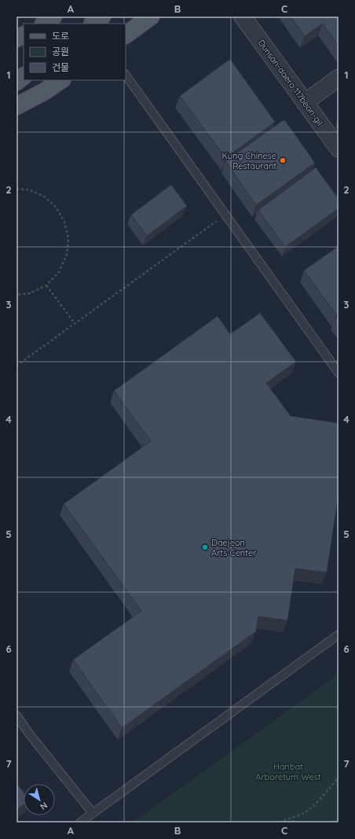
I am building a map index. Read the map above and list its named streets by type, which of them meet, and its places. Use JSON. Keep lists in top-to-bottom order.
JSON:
{
  "streets": {
    "street": ["Dunsan-daero 117beon-gil"]
  },
  "parks": ["Hanbat Arboretum West"],
  "places": ["Kung Chinese Restaurant", "Daejeon Arts Center"],
  "legend": ["도로", "공원", "건물"],
  "north": "bottom right",
  "grid": {
    "columns": ["A", "B", "C"],
    "rows": [
      "1",
      "2",
      "3",
      "4",
      "5",
      "6",
      "7"
    ]
  }
}
